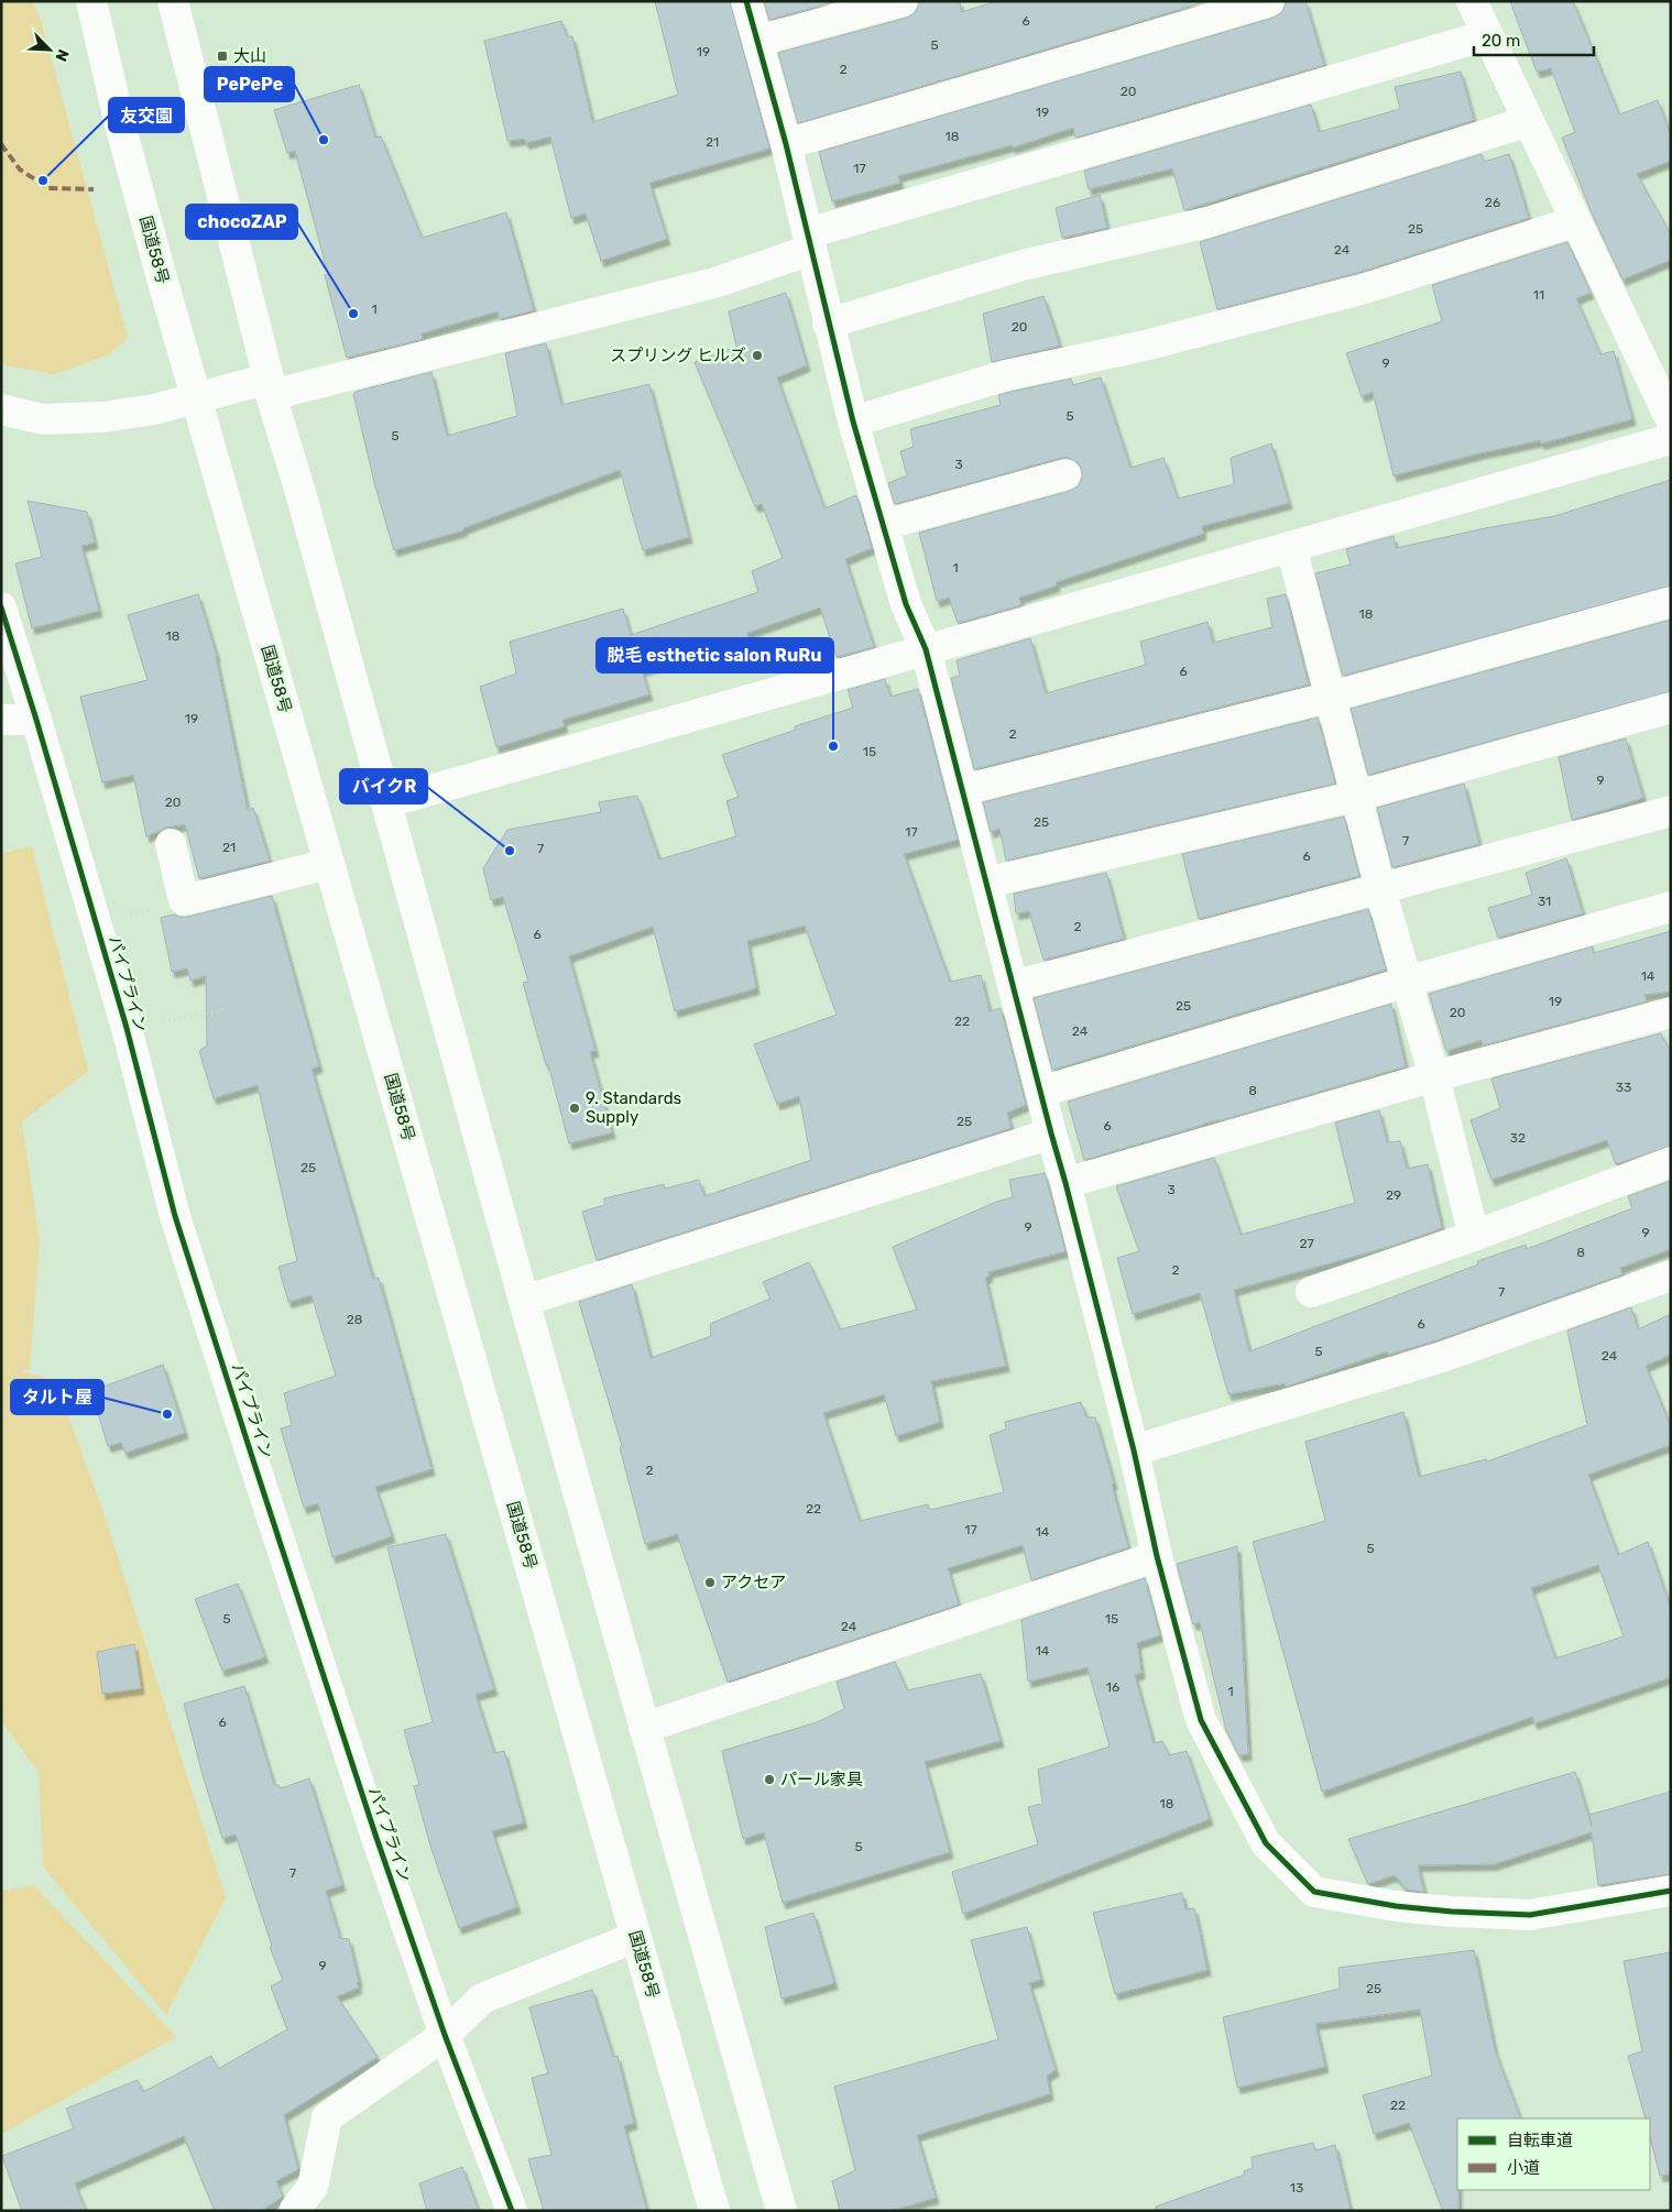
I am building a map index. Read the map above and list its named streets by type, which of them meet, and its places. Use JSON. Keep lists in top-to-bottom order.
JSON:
{
  "streets": {
    "main road": ["国道58号", "パイプライン"]
  },
  "places": {
    "transit": ["大山"],
    "other": [
      "PePePe",
      "友交園",
      "chocoZAP",
      "スプリング ヒルズ",
      "脱毛 esthetic salon RuRu",
      "バイクR",
      "9. Standards Supply",
      "タルト屋",
      "アクセア",
      "パール家具"
    ]
  },
  "house_numbers": [
    "6",
    "5",
    "19",
    "2",
    "20",
    "19",
    "18",
    "21",
    "17",
    "26",
    "25",
    "24",
    "11",
    "1",
    "20",
    "9",
    "5",
    "5",
    "3",
    "1",
    "18",
    "18",
    "6",
    "19",
    "2",
    "15",
    "9",
    "20",
    "25",
    "17",
    "7",
    "21",
    "7",
    "6",
    "31",
    "2",
    "6",
    "14",
    "19",
    "25",
    "20",
    "22",
    "24",
    "33",
    "8",
    "25",
    "6",
    "32",
    "25",
    "3",
    "29",
    "9",
    "9",
    "27",
    "8",
    "2",
    "7",
    "28",
    "6",
    "5",
    "24",
    "2",
    "22",
    "17",
    "14",
    "5",
    "5",
    "15",
    "24",
    "14",
    "16",
    "1",
    "6",
    "18",
    "5",
    "7",
    "9",
    "25",
    "22",
    "13"
  ],
  "legend": ["自転車道", "小道"],
  "scale_bar": "20 m",
  "north": "bottom right"
}
